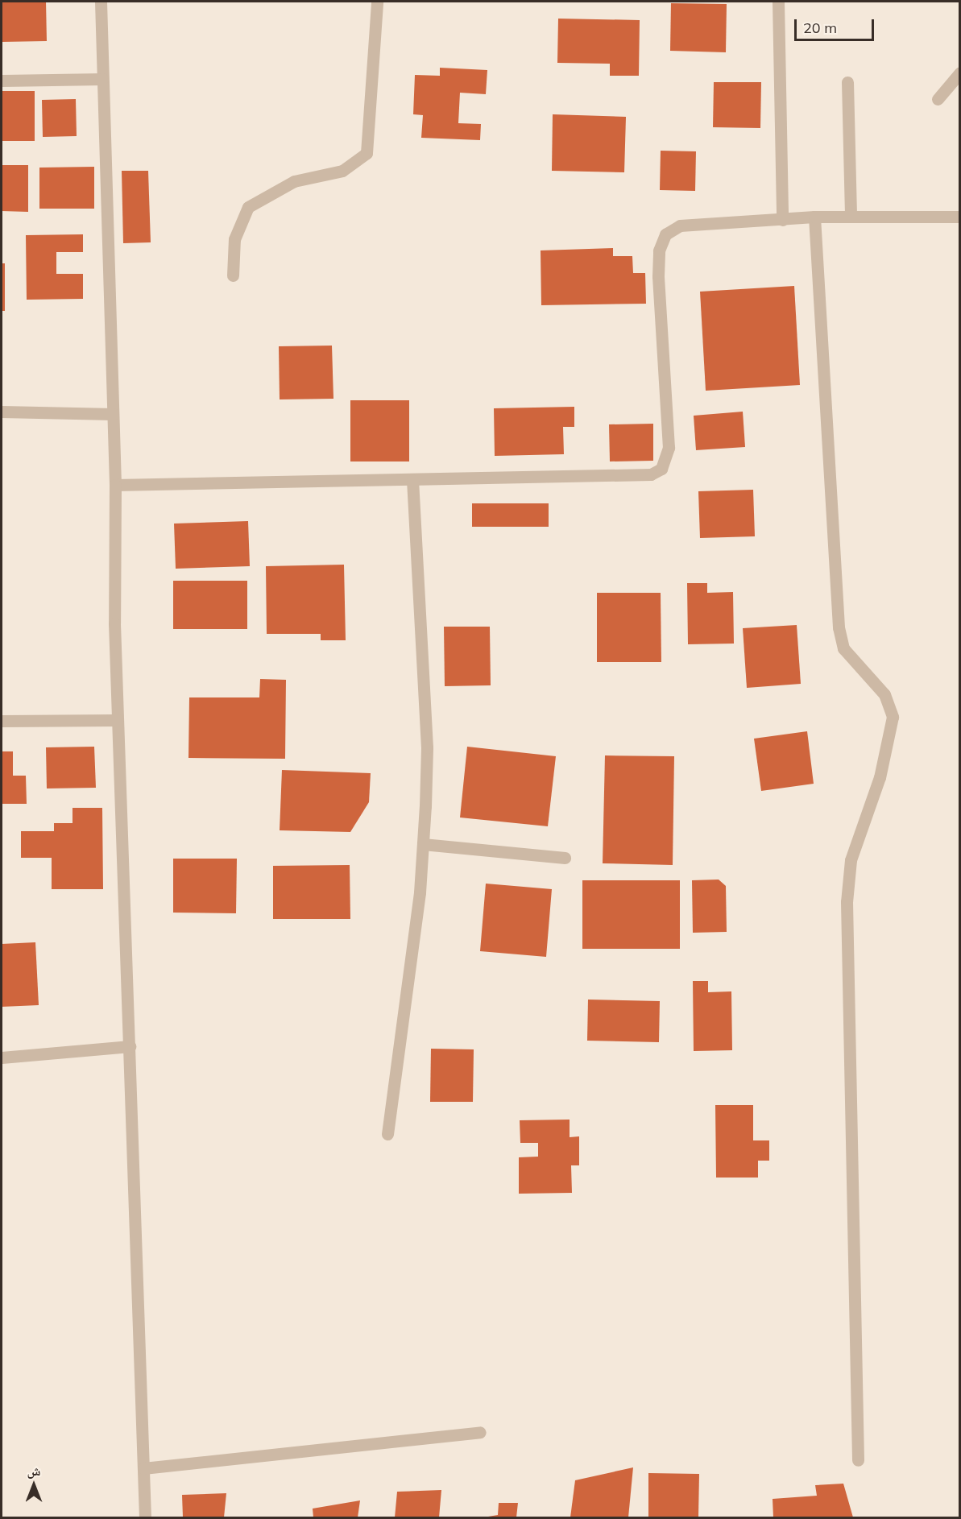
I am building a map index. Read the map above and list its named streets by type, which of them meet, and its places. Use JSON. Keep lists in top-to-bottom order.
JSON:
{
  "scale_bar": "20 m",
  "north": "top"
}
